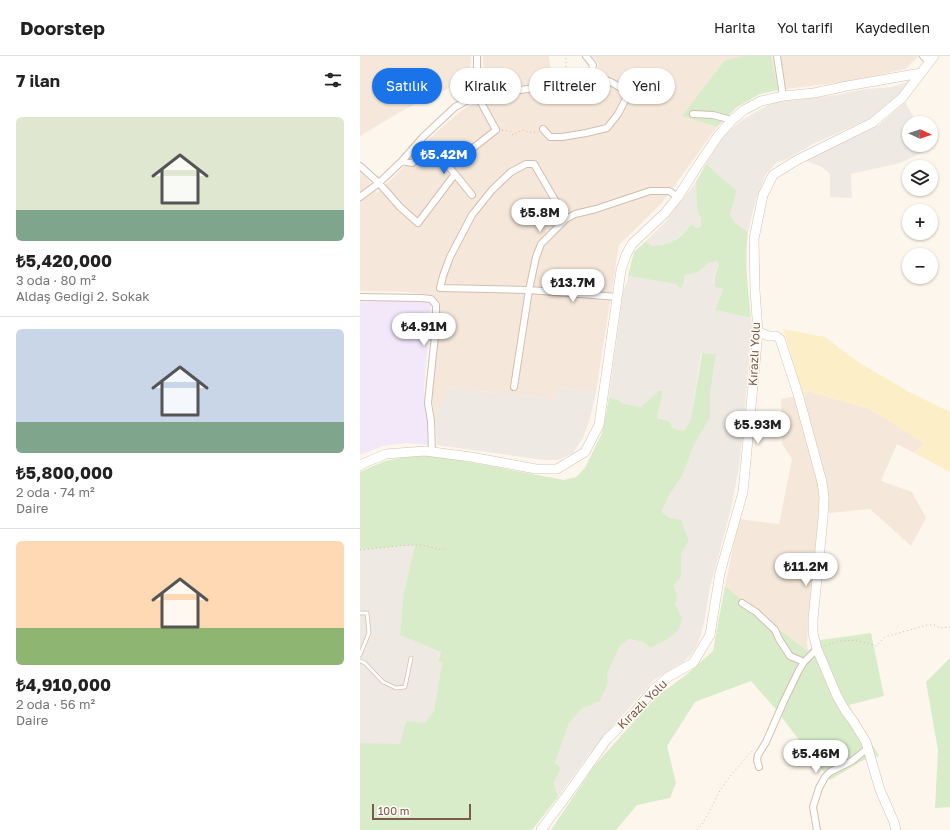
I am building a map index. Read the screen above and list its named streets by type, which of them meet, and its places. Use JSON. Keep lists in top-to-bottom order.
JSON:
{
  "streets": {
    "street": ["Kırazlı Yolu"]
  },
  "scale_bar": "100 m",
  "north": "right",
  "page": {
    "header": "Doorstep",
    "nav": ["Harita", "Yol tarifi", "Kaydedilen"],
    "heading": "7 ilan",
    "chip": [
      "Satılık",
      "Kiralık",
      "Filtreler",
      "Yeni"
    ],
    "list": [
      {
        "name": "₺5,420,000",
        "note": "3 oda · 80 m² · Aldaş Gediği 2. Sokak"
      },
      {
        "name": "₺5,800,000",
        "note": "2 oda · 74 m² · Daire"
      },
      {
        "name": "₺4,910,000",
        "note": "2 oda · 56 m² · Daire"
      }
    ],
    "map_buttons": ["+", "−"],
    "price": [
      "₺5.42M",
      "₺5.8M",
      "₺13.7M",
      "₺4.91M",
      "₺5.93M",
      "₺11.2M",
      "₺5.46M"
    ],
    "scale": "100 m"
  }
}
